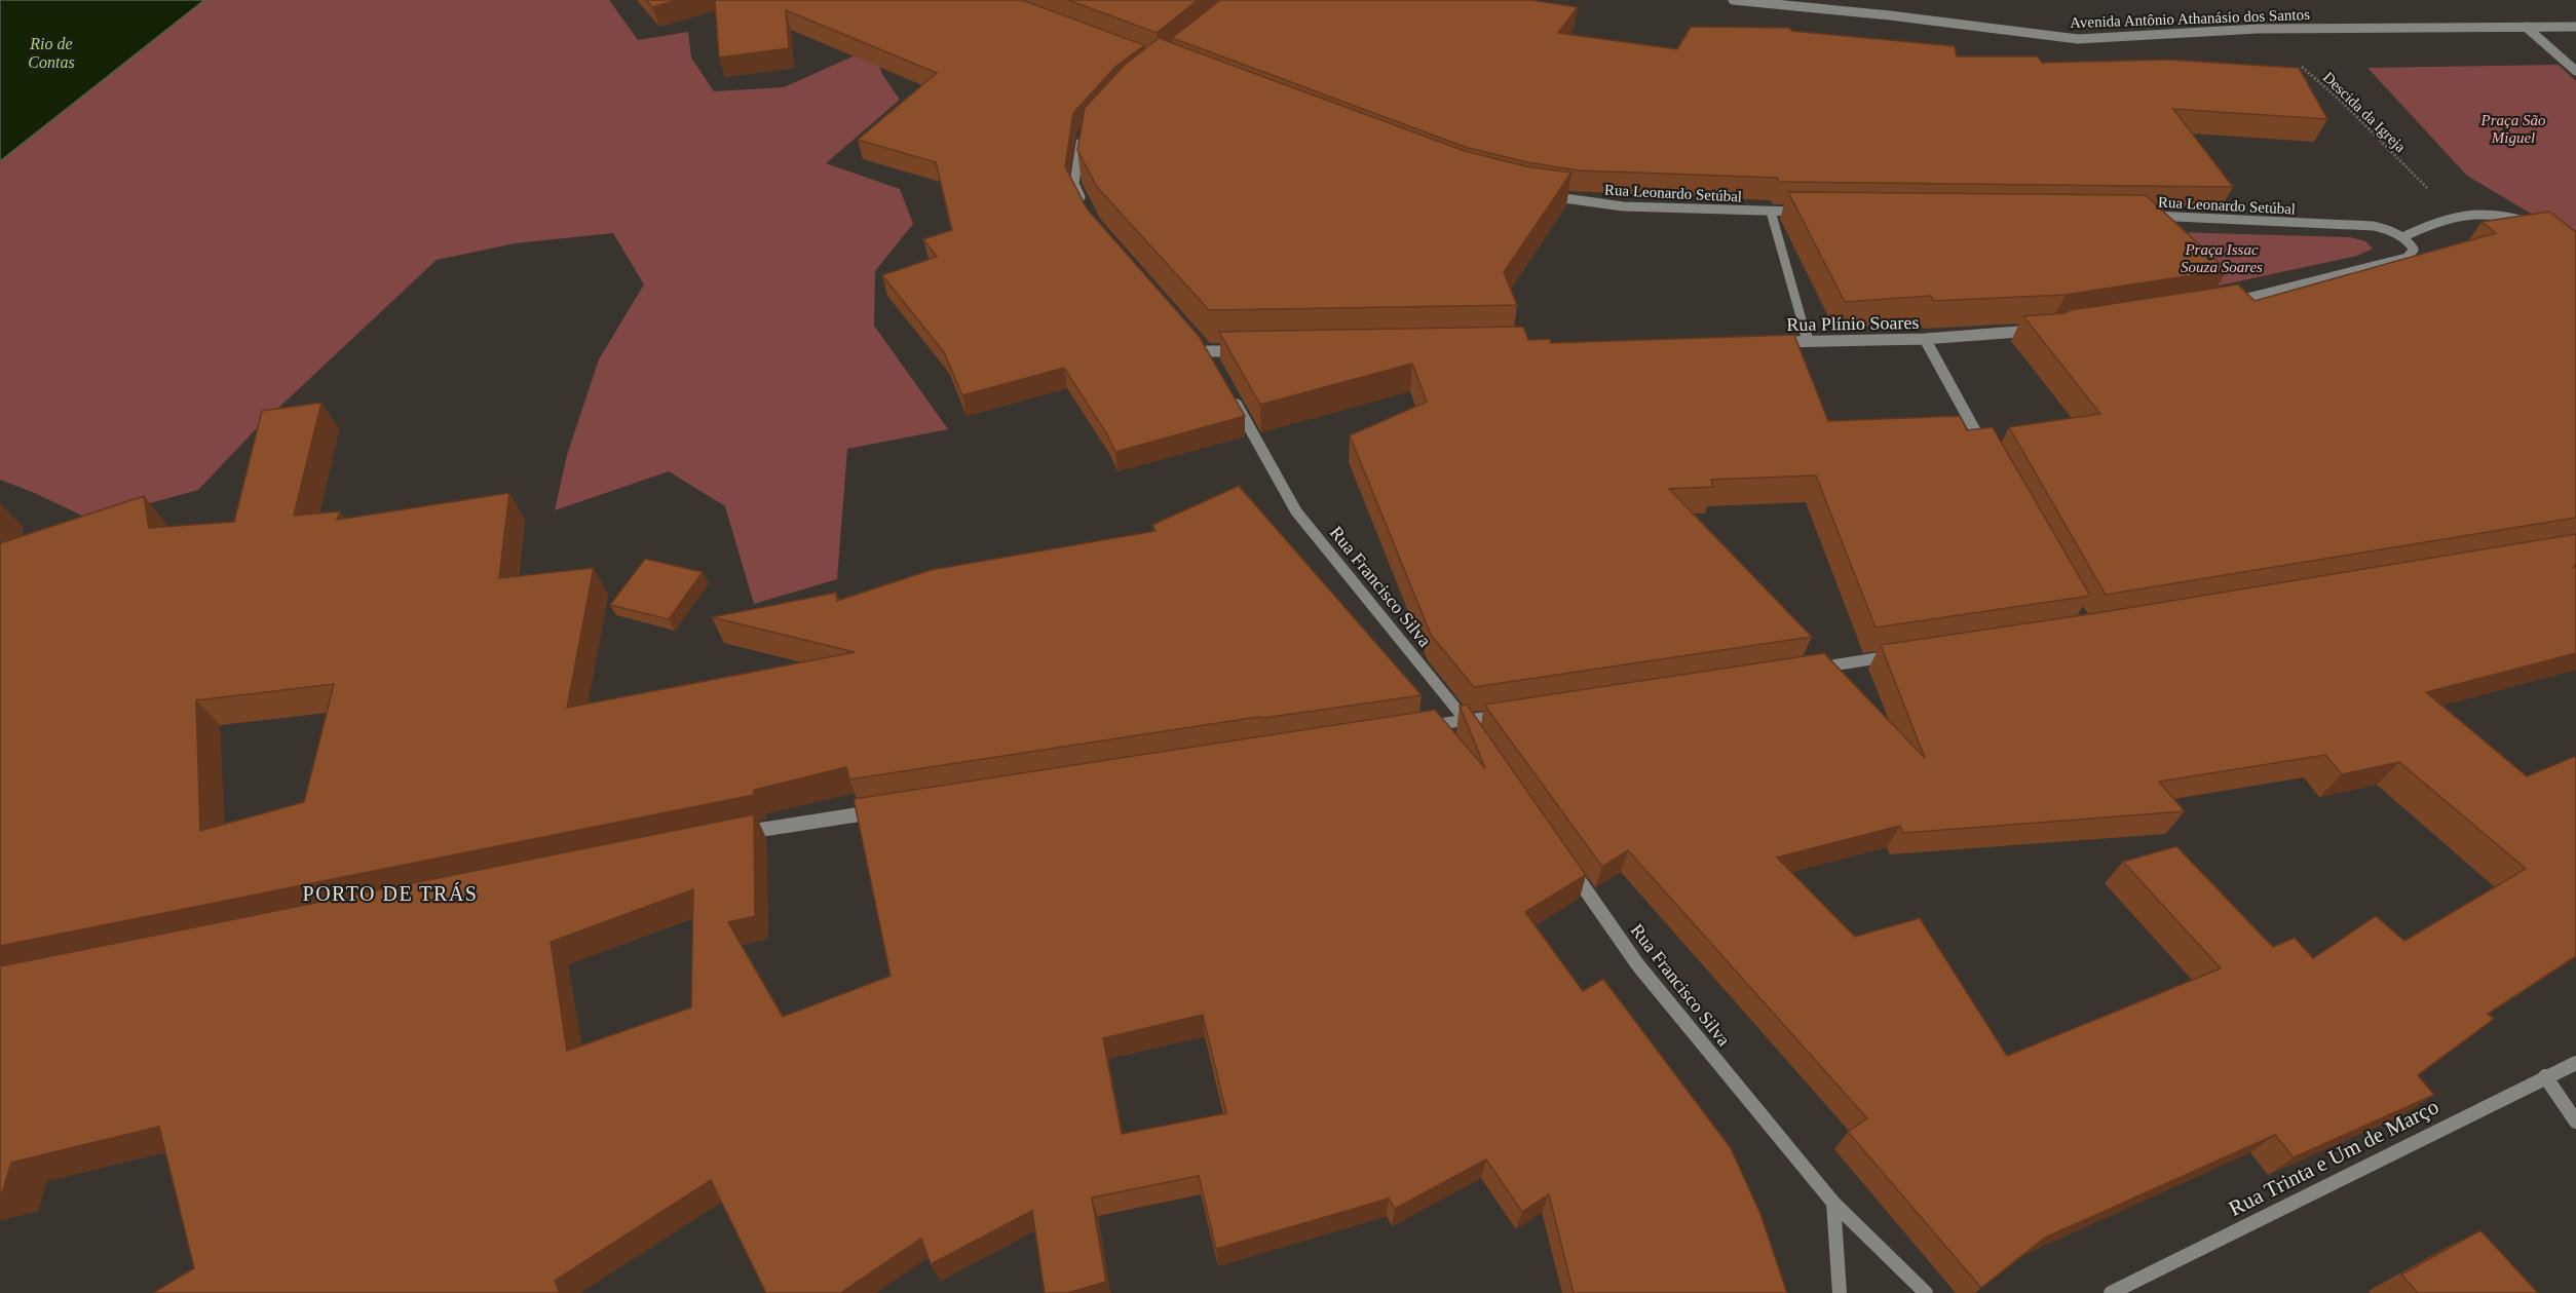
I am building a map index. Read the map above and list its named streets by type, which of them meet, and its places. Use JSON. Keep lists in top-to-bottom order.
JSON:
{
  "streets": {
    "street": [
      "Avenida Antônio Athanásio dos Santos",
      "Rua Leonardo Setúbal",
      "Rua Plínio Soares",
      "Rua Francisco Silva",
      "Rua Trinta e Um de Março"
    ],
    "path": ["Descida da Igreja"]
  },
  "crossings": [
    ["Avenida Antônio Athanásio dos Santos", "Descida da Igreja"]
  ],
  "districts": ["PORTO DE TRÁS"],
  "water": ["Rio de Contas"],
  "parks": ["Praça São Miguel", "Praça Issac Souza Soares"]
}
